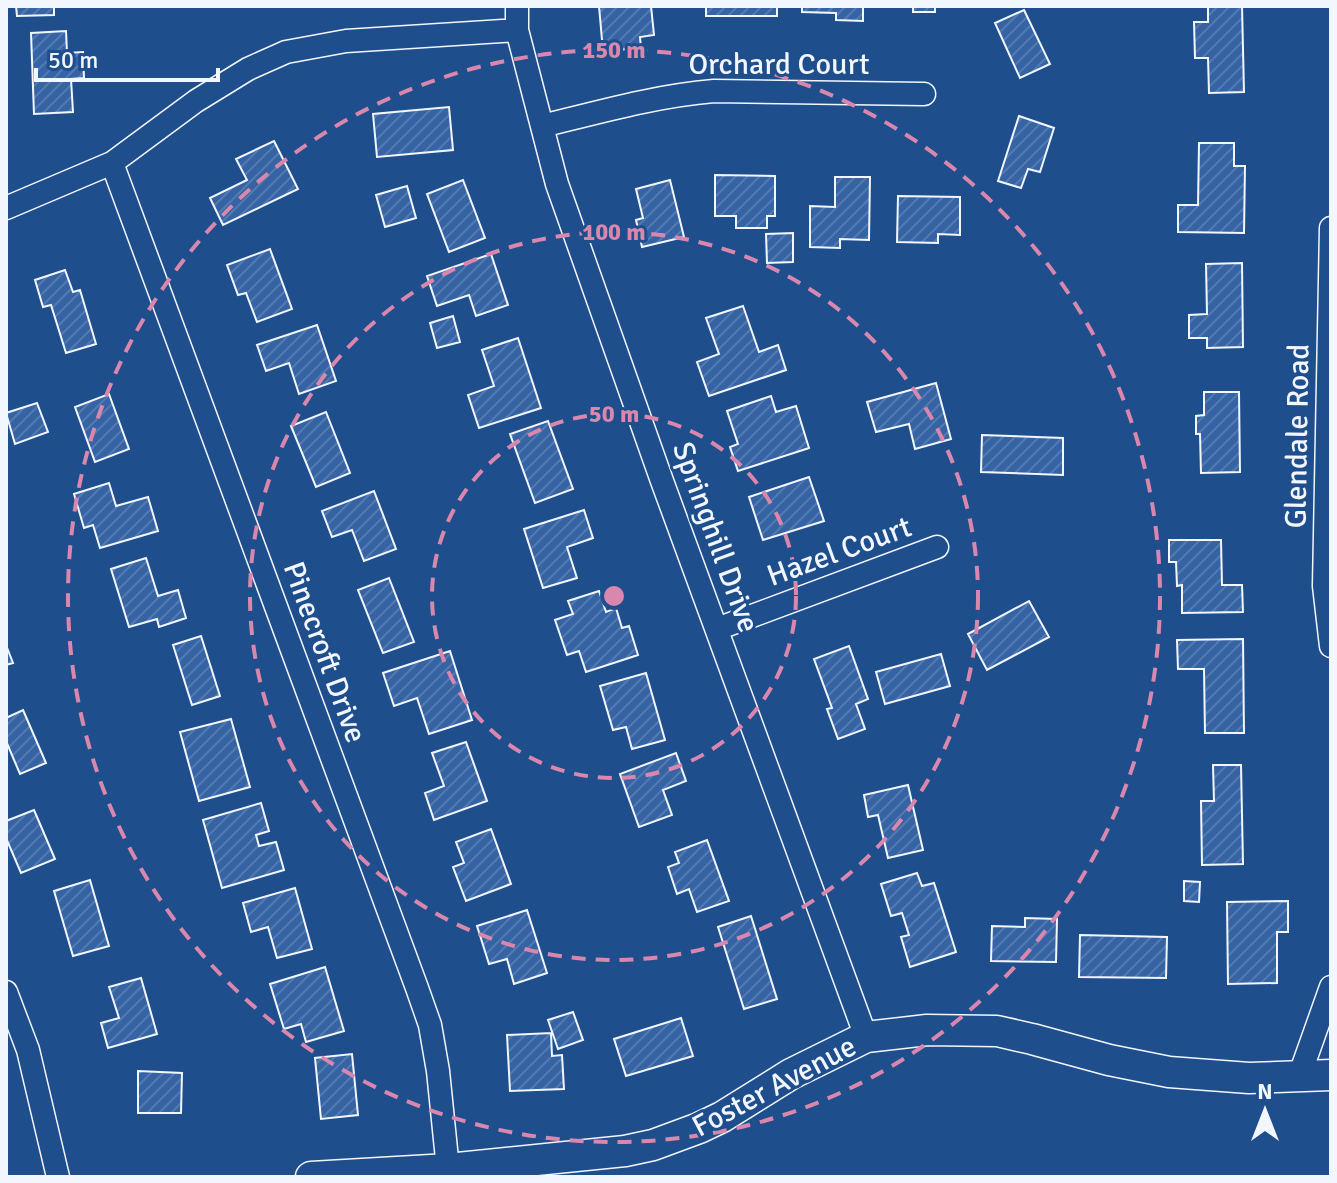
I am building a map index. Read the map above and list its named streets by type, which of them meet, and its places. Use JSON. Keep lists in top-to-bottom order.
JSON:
{
  "streets": {
    "street": [
      "Orchard Court",
      "Glendale Road",
      "Springhill Drive",
      "Hazel Court",
      "Pinecroft Drive",
      "Foster Avenue"
    ]
  },
  "crossings": [
    ["Orchard Court", "Springhill Drive"],
    ["Springhill Drive", "Hazel Court"],
    ["Springhill Drive", "Foster Avenue"],
    ["Pinecroft Drive", "Foster Avenue"]
  ],
  "scale_bar": "50 m",
  "north": "top",
  "rings": ["150 m", "100 m", "50 m"]
}
